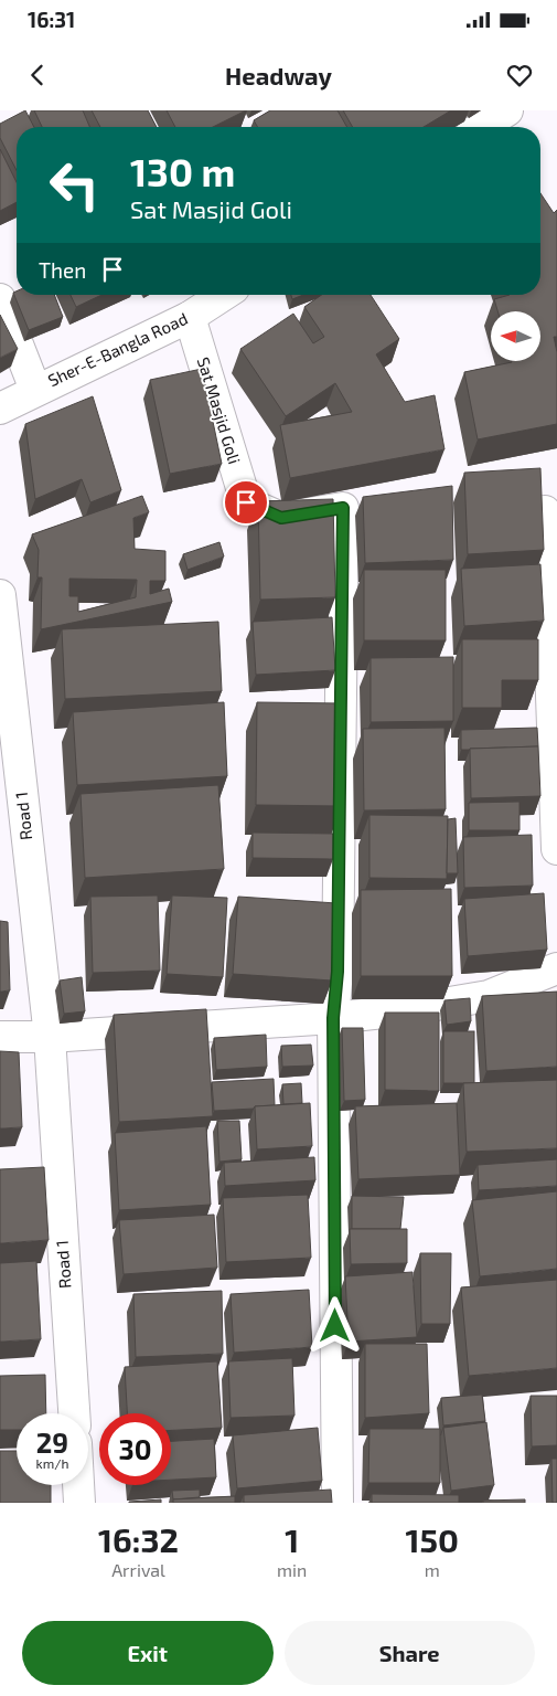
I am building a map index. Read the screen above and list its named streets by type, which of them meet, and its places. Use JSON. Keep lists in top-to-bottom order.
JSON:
{
  "streets": {
    "street": ["Sher-E-Bangla Road", "Sat Masjid Goli", "Road 1"]
  },
  "crossings": [
    ["Sher-E-Bangla Road", "Sat Masjid Goli"]
  ],
  "north": "left",
  "page": {
    "status": "16:31",
    "header": "Headway",
    "turn": ["130 m", "Sat Masjid Goli"],
    "then": "Then",
    "speed": "29 km/h",
    "limit": "30",
    "eta": [
      "16:32",
      "Arrival",
      "1",
      "min",
      "150",
      "m"
    ],
    "buttons": ["Exit", "Share"]
  }
}
